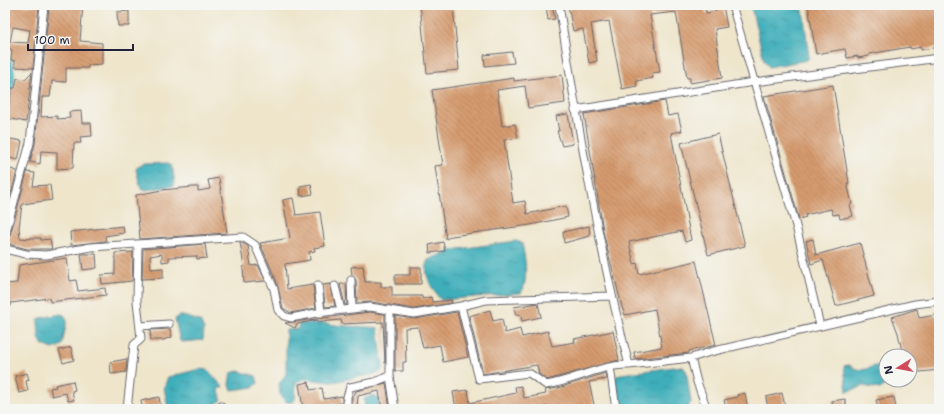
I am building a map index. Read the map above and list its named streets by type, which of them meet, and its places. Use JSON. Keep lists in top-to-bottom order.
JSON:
{
  "scale_bar": "100 m",
  "north": "left"
}
